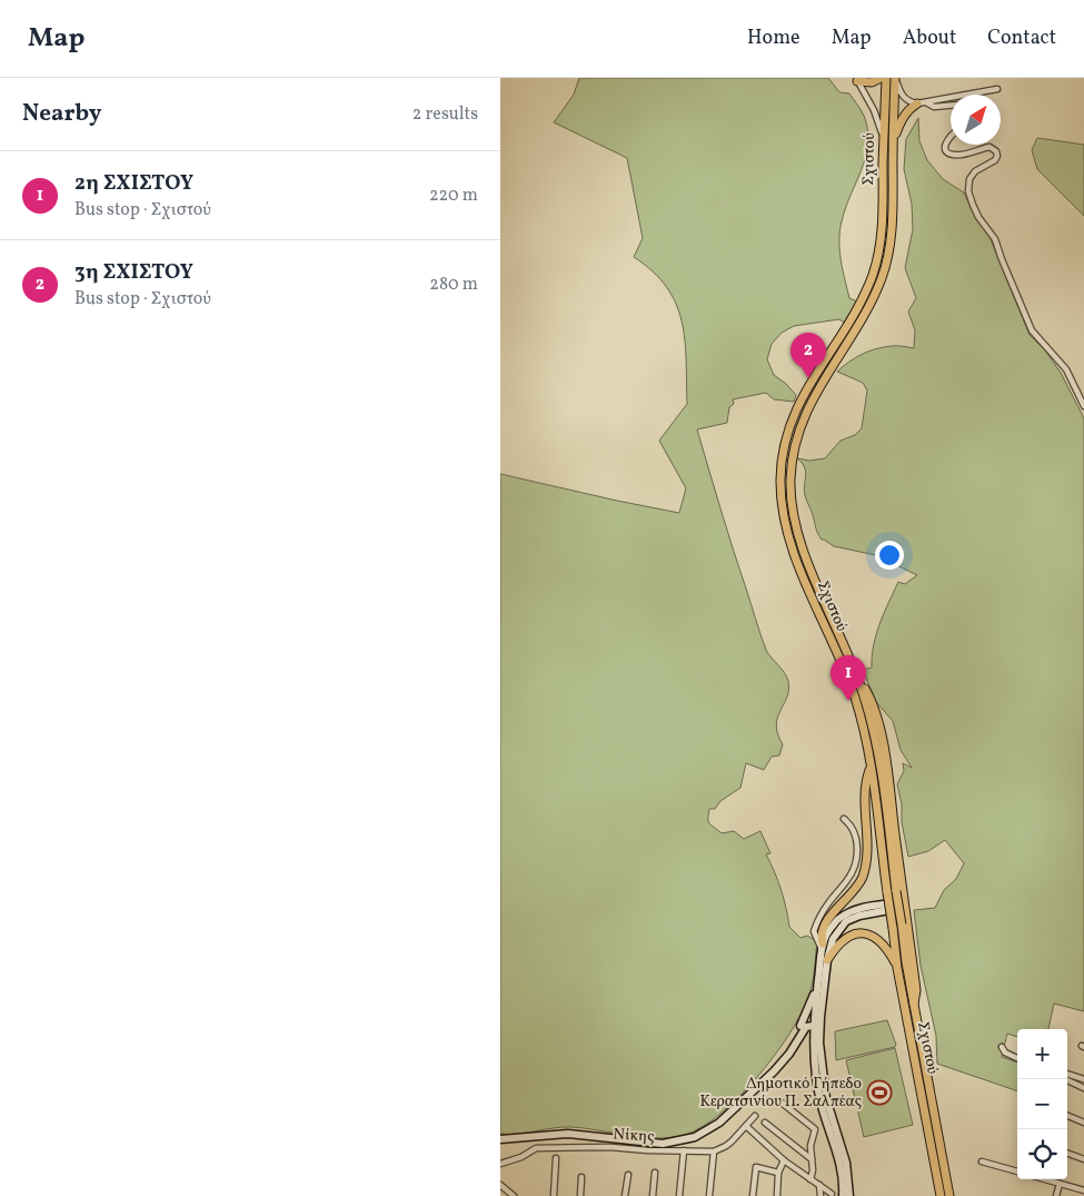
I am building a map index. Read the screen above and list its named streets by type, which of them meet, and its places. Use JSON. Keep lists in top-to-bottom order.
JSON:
{
  "streets": {
    "main road": ["Σχιστού"],
    "street": ["Νίκης"]
  },
  "places": {
    "sports": ["Δημοτικό Γήπεδο Κερατσινίου Π. Σαλπέας"]
  },
  "north": "top right",
  "page": {
    "header": "Map",
    "nav": [
      "Home",
      "Map",
      "About",
      "Contact"
    ],
    "heading": ["Nearby", "2 results"],
    "list": [
      {
        "mark": "1",
        "name": "2η ΣΧΙΣΤΟΥ",
        "note": "Bus stop · Σχιστού",
        "value": "220 m"
      },
      {
        "mark": "2",
        "name": "3η ΣΧΙΣΤΟΥ",
        "note": "Bus stop · Σχιστού",
        "value": "280 m"
      }
    ],
    "pins": ["2", "1"],
    "map_buttons": ["+", "−"]
  }
}
